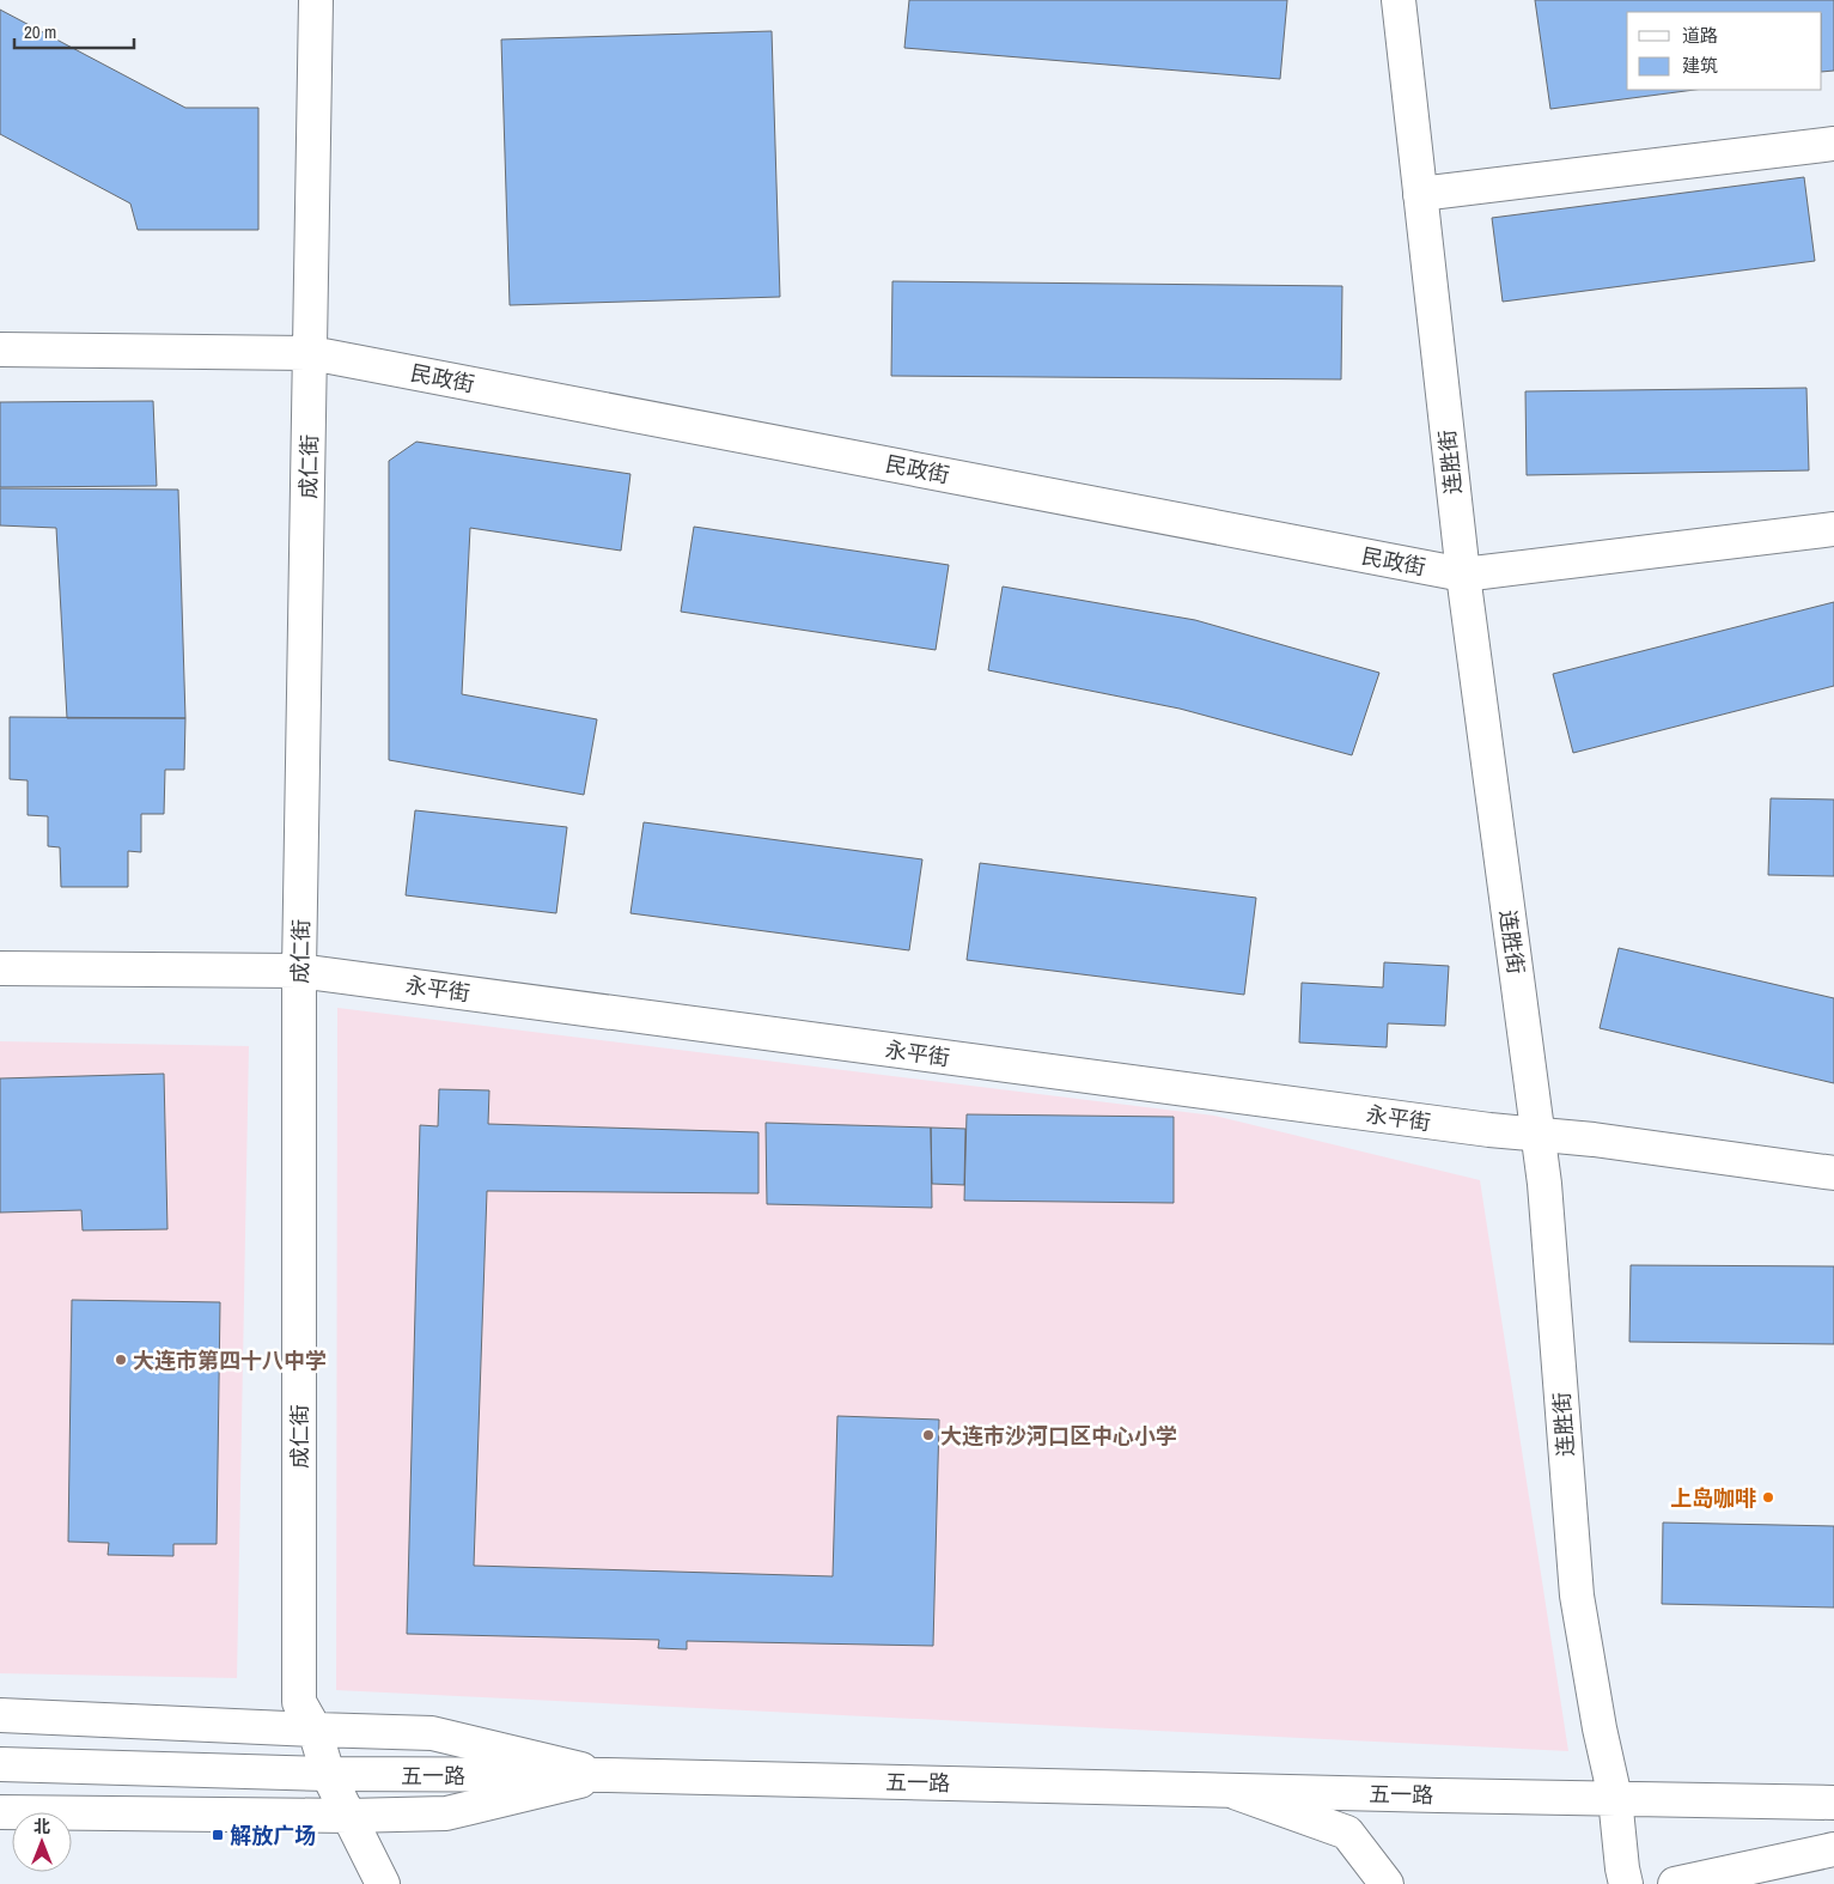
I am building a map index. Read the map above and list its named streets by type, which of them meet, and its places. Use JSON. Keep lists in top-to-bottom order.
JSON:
{
  "streets": {
    "street": [
      "民政街",
      "连胜街",
      "成仁街",
      "永平街",
      "五一路"
    ]
  },
  "crossings": [
    ["民政街", "连胜街"],
    ["民政街", "成仁街"],
    ["连胜街", "永平街"],
    ["连胜街", "五一路"],
    ["成仁街", "永平街"],
    ["成仁街", "五一路"]
  ],
  "places": {
    "other": ["大连市第四十八中学", "大连市沙河口区中心小学", "上岛咖啡"],
    "transit": ["解放广场"]
  },
  "legend": ["道路", "建筑"],
  "scale_bar": "20 m",
  "north": "top"
}
